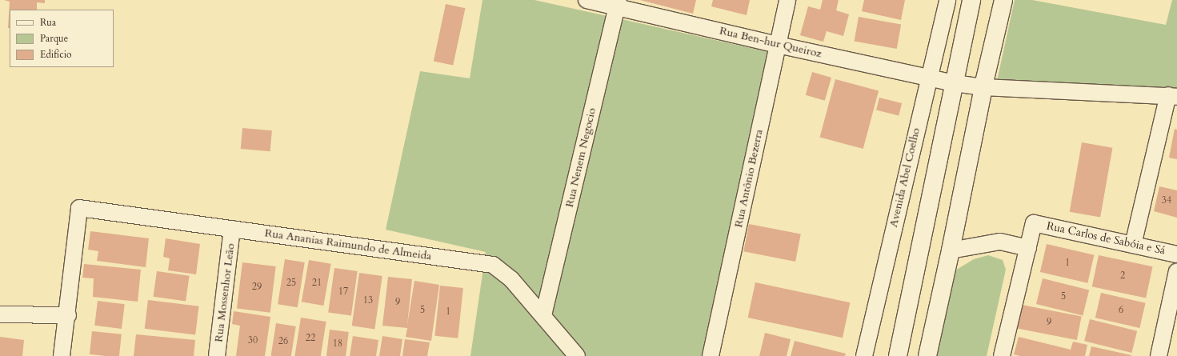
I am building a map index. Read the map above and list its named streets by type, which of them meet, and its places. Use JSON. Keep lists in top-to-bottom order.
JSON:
{
  "streets": {
    "street": [
      "Rua Ben-hur Queiroz",
      "Rua Nenem Negocio",
      "Avenida Abel Coelho",
      "Rua Antônio Bezerra",
      "Rua Carlos de Sabóia e Sá",
      "Rua Ananias Raimundo de Almeida",
      "Rua Mossenhor Leão"
    ]
  },
  "crossings": [
    ["Rua Ben-hur Queiroz", "Rua Nenem Negocio"],
    ["Rua Ben-hur Queiroz", "Avenida Abel Coelho"],
    ["Rua Ben-hur Queiroz", "Rua Antônio Bezerra"],
    ["Rua Nenem Negocio", "Rua Ananias Raimundo de Almeida"],
    ["Rua Ananias Raimundo de Almeida", "Rua Mossenhor Leão"]
  ],
  "house_numbers": [
    "34",
    "1",
    "2",
    "25",
    "21",
    "29",
    "17",
    "5",
    "13",
    "9",
    "5",
    "6",
    "1",
    "9",
    "22",
    "30",
    "26",
    "18"
  ],
  "legend": ["Rua", "Parque", "Edifício"]
}
